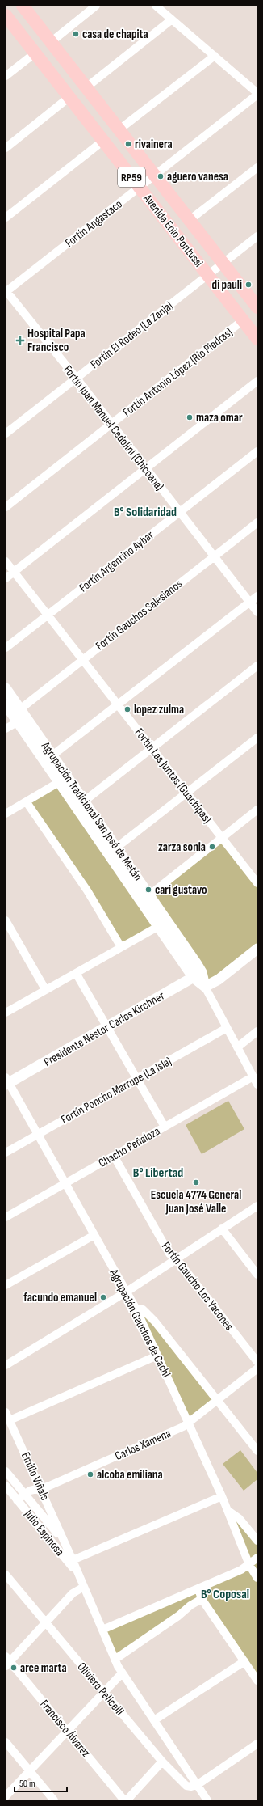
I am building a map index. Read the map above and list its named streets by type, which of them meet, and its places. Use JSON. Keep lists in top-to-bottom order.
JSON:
{
  "streets": {
    "main road": ["RP59", "Avenida Enio Pontussi"],
    "street": [
      "Fortín Angastaco",
      "Fortín El Rodeo (La Zanja)",
      "Fortín Antonio López (Río Piedras)",
      "Fortín Juan Manuel Cedolini (Chicoana)",
      "Fortín Argentino Aybar",
      "Fortín Gauchos Salesianos",
      "Fortín Las Juntas (Guachipas)",
      "Agrupación Tradicional San José de Metán",
      "Presidente Néstor Carlos Kirchner",
      "Fortín Poncho Marrupe (La Isla)",
      "Chacho Peñaloza",
      "Fortín Gaucho Los Yacones",
      "Agrupación Gauchos de Cachi",
      "Carlos Xamena",
      "Emilio Viñals",
      "Julio Espinosa",
      "Oliviero Pelicelli",
      "Francisco Álvarez"
    ]
  },
  "crossings": [
    ["Fortín Angastaco", "Avenida Enio Pontussi"],
    ["Fortín Angastaco", "Fortín Juan Manuel Cedolini (Chicoana)"],
    ["Avenida Enio Pontussi", "Fortín El Rodeo (La Zanja)"],
    ["Avenida Enio Pontussi", "Fortín Antonio López (Río Piedras)"],
    ["Fortín El Rodeo (La Zanja)", "Fortín Juan Manuel Cedolini (Chicoana)"],
    ["Fortín Antonio López (Río Piedras)", "Fortín Juan Manuel Cedolini (Chicoana)"],
    ["Fortín Juan Manuel Cedolini (Chicoana)", "Fortín Argentino Aybar"],
    ["Fortín Juan Manuel Cedolini (Chicoana)", "Fortín Gauchos Salesianos"],
    ["Fortín Argentino Aybar", "Fortín Las Juntas (Guachipas)"],
    ["Fortín Gauchos Salesianos", "Fortín Las Juntas (Guachipas)"],
    ["Fortín Gauchos Salesianos", "Agrupación Tradicional San José de Metán"],
    ["Agrupación Tradicional San José de Metán", "Presidente Néstor Carlos Kirchner"],
    ["Agrupación Tradicional San José de Metán", "Fortín Poncho Marrupe (La Isla)"],
    ["Agrupación Tradicional San José de Metán", "Chacho Peñaloza"],
    ["Presidente Néstor Carlos Kirchner", "Agrupación Gauchos de Cachi"],
    ["Fortín Poncho Marrupe (La Isla)", "Agrupación Gauchos de Cachi"],
    ["Chacho Peñaloza", "Fortín Gaucho Los Yacones"],
    ["Chacho Peñaloza", "Agrupación Gauchos de Cachi"],
    ["Agrupación Gauchos de Cachi", "Carlos Xamena"],
    ["Carlos Xamena", "Emilio Viñals"],
    ["Carlos Xamena", "Julio Espinosa"],
    ["Emilio Viñals", "Julio Espinosa"],
    ["Emilio Viñals", "Oliviero Pelicelli"]
  ],
  "districts": ["B° Solidaridad", "B° Libertad", "B° Coposal"],
  "places": {
    "other": [
      "casa de chapita",
      "rivainera",
      "aguero vanesa",
      "di pauli",
      "maza omar",
      "lopez zulma",
      "zarza sonia",
      "cari gustavo",
      "Escuela 4774 General Juan José Valle",
      "facundo emanuel",
      "alcoba emiliana",
      "arce marta"
    ],
    "health": ["Hospital Papa Francisco"]
  },
  "scale_bar": "50 m"
}
